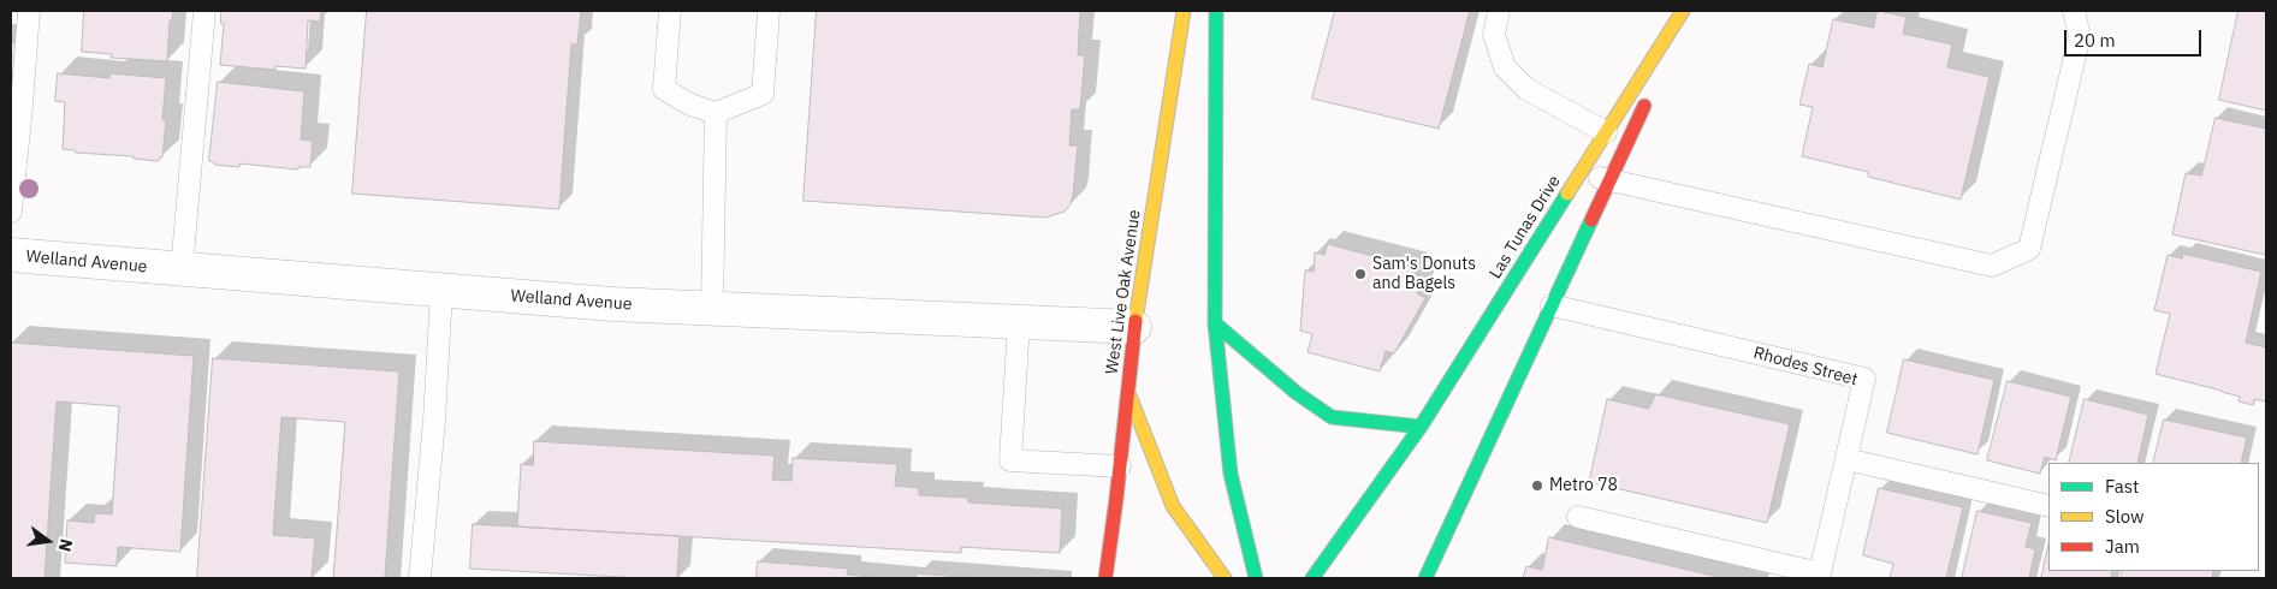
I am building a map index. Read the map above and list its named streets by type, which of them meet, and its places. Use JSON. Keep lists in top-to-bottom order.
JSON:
{
  "streets": {
    "main road": ["Las Tunas Drive", "West Live Oak Avenue"],
    "street": ["Welland Avenue"],
    "lane": ["Rhodes Street"]
  },
  "crossings": [
    ["Welland Avenue", "West Live Oak Avenue"]
  ],
  "places": ["Sam's Donuts and Bagels", "Metro 78"],
  "legend": ["Fast", "Slow", "Jam"],
  "scale_bar": "20 m",
  "north": "right"
}
